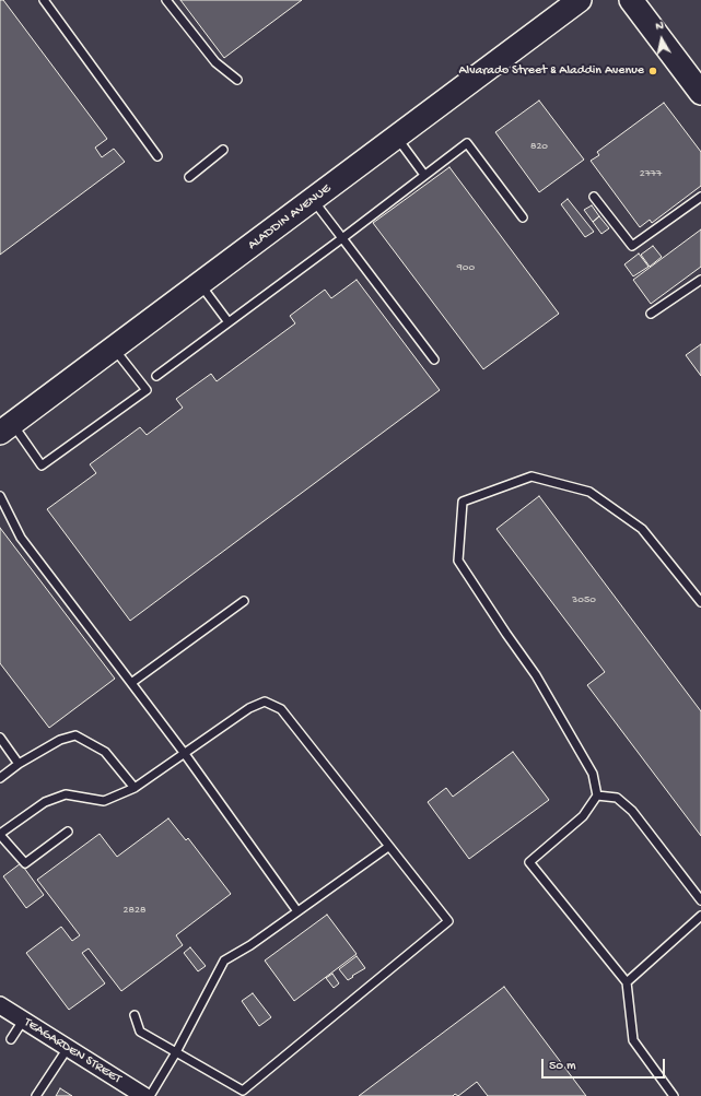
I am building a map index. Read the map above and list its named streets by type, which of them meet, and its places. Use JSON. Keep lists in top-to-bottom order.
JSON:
{
  "streets": {
    "street": ["ALADDIN AVENUE", "TEAGARDEN STREET"]
  },
  "places": ["Alvarado Street & Aladdin Avenue"],
  "house_numbers": [
    "820",
    "2777",
    "900",
    "3050",
    "2828"
  ],
  "scale_bar": "50 m",
  "north": "top"
}
